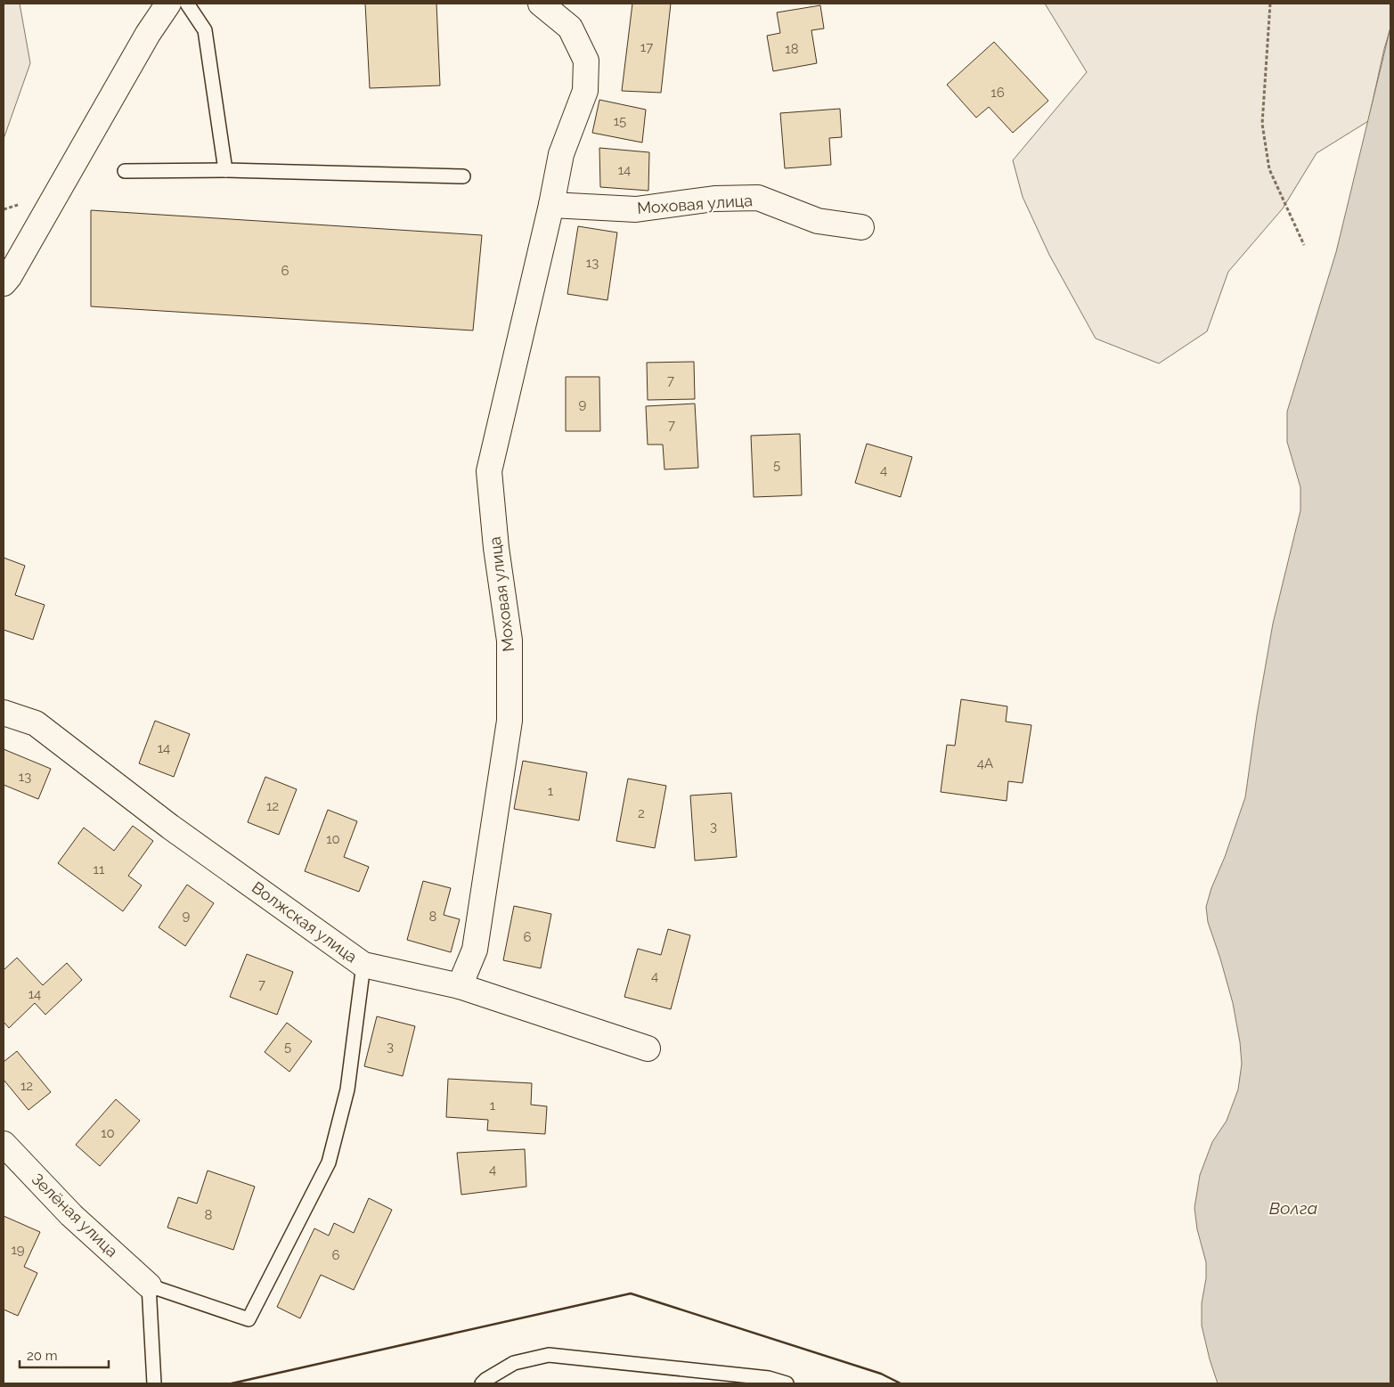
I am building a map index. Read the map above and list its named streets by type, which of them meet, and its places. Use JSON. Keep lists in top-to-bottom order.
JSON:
{
  "streets": {
    "street": ["Моховая улица", "Волжская улица", "Зелёная улица"]
  },
  "crossings": [
    ["Моховая улица", "Волжская улица"]
  ],
  "water": ["Волга"],
  "house_numbers": [
    "17",
    "18",
    "16",
    "15",
    "14",
    "13",
    "6",
    "7",
    "9",
    "7",
    "5",
    "4",
    "14",
    "4А",
    "13",
    "1",
    "12",
    "2",
    "3",
    "10",
    "11",
    "9",
    "8",
    "6",
    "4",
    "7",
    "14",
    "5",
    "3",
    "12",
    "1",
    "10",
    "4",
    "8",
    "19",
    "6"
  ],
  "scale_bar": "20 m"
}
